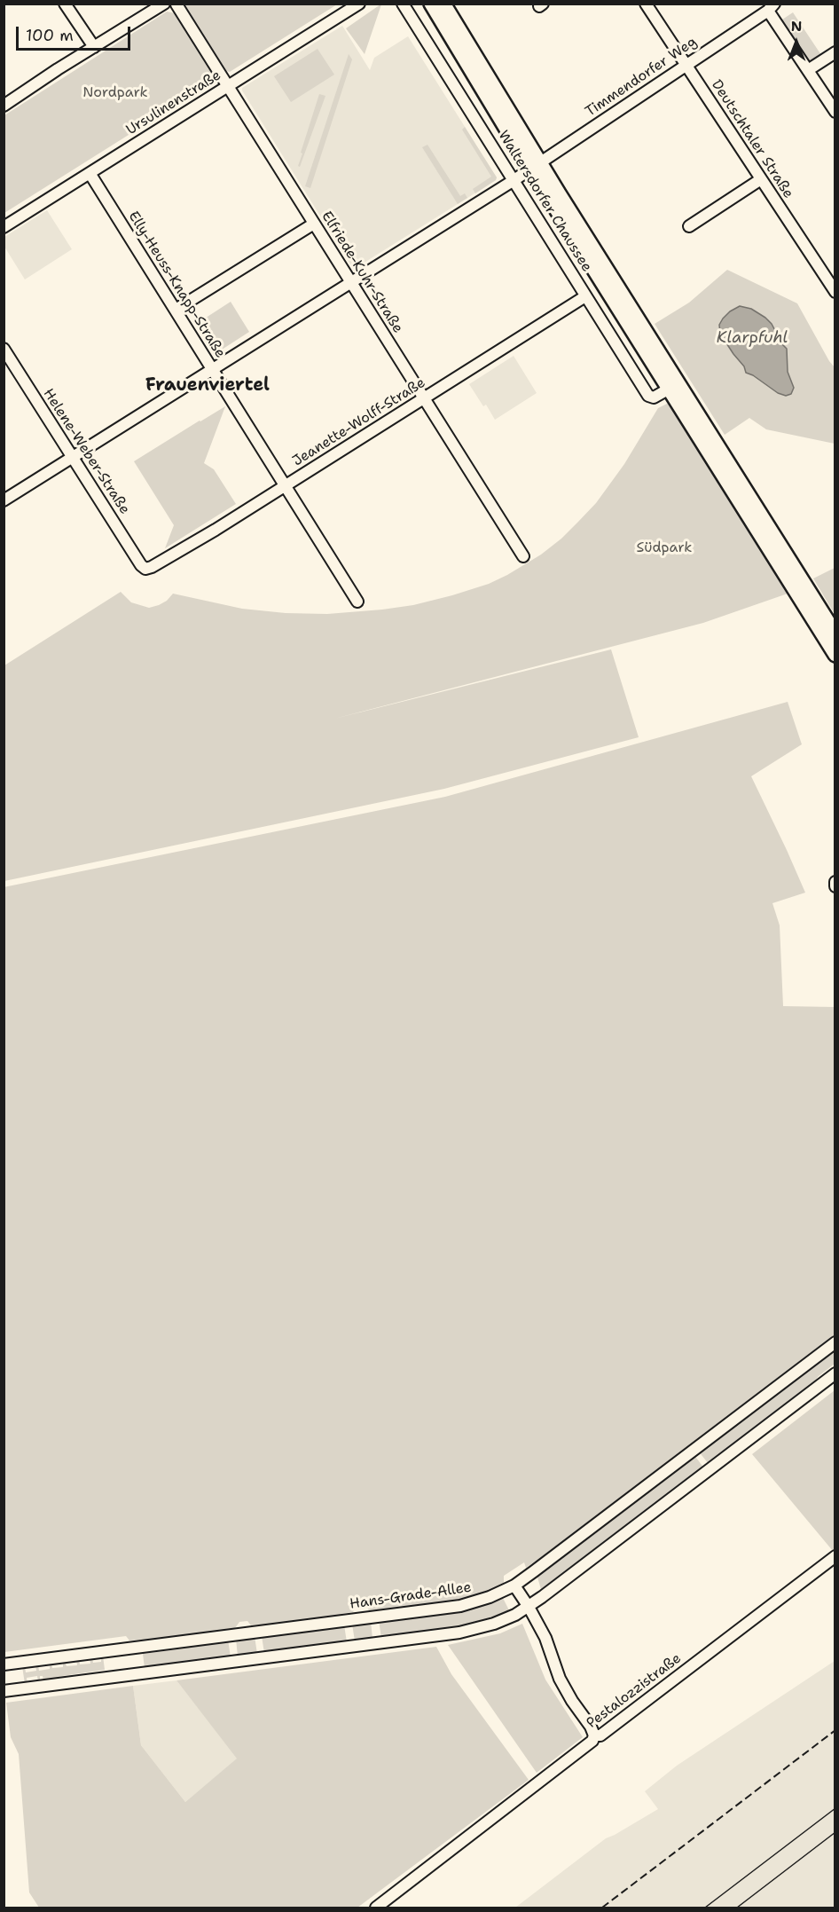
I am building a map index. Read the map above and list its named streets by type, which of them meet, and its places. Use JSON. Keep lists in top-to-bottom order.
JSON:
{
  "streets": {
    "main road": ["Waltersdorfer Chaussee"],
    "street": [
      "Timmendorfer Weg",
      "Ursulinenstraße",
      "Deutschtaler Straße",
      "Elfriede-Kuhr-Straße",
      "Elly-Heuss-Knapp-Straße",
      "Jeanette-Wolff-Straße",
      "Helene-Weber-Straße",
      "Hans-Grade-Allee",
      "Pestalozzistraße"
    ]
  },
  "crossings": [
    ["Timmendorfer Weg", "Deutschtaler Straße"],
    ["Timmendorfer Weg", "Waltersdorfer Chaussee"],
    ["Timmendorfer Weg", "Elfriede-Kuhr-Straße"],
    ["Timmendorfer Weg", "Elly-Heuss-Knapp-Straße"],
    ["Timmendorfer Weg", "Helene-Weber-Straße"],
    ["Ursulinenstraße", "Elfriede-Kuhr-Straße"],
    ["Ursulinenstraße", "Elly-Heuss-Knapp-Straße"],
    ["Waltersdorfer Chaussee", "Jeanette-Wolff-Straße"],
    ["Elfriede-Kuhr-Straße", "Jeanette-Wolff-Straße"],
    ["Elly-Heuss-Knapp-Straße", "Jeanette-Wolff-Straße"],
    ["Jeanette-Wolff-Straße", "Helene-Weber-Straße"]
  ],
  "districts": ["Frauenviertel"],
  "water": ["Klarpfuhl"],
  "parks": ["Nordpark", "Südpark"],
  "scale_bar": "100 m",
  "north": "top"
}
